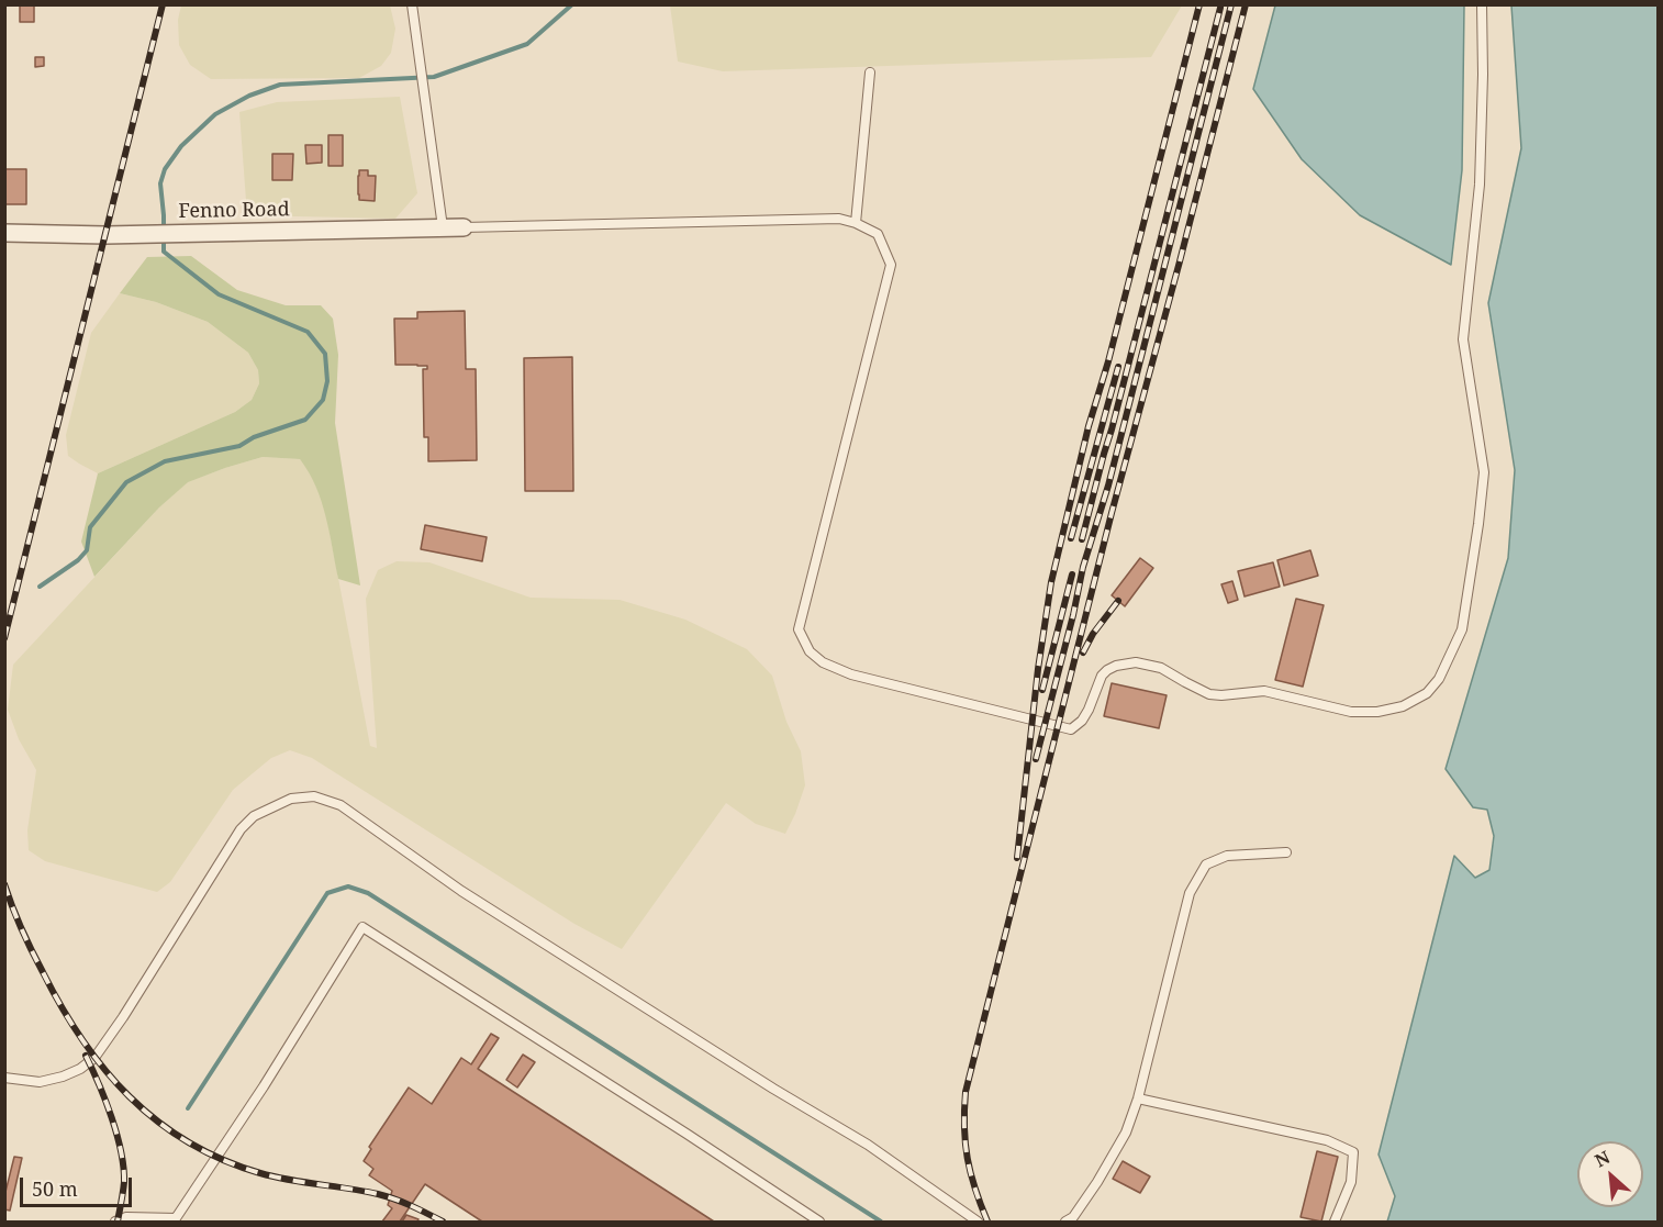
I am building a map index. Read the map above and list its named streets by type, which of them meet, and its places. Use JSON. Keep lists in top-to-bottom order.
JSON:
{
  "streets": {
    "street": ["Fenno Road"]
  },
  "scale_bar": "50 m",
  "north": "top left"
}
